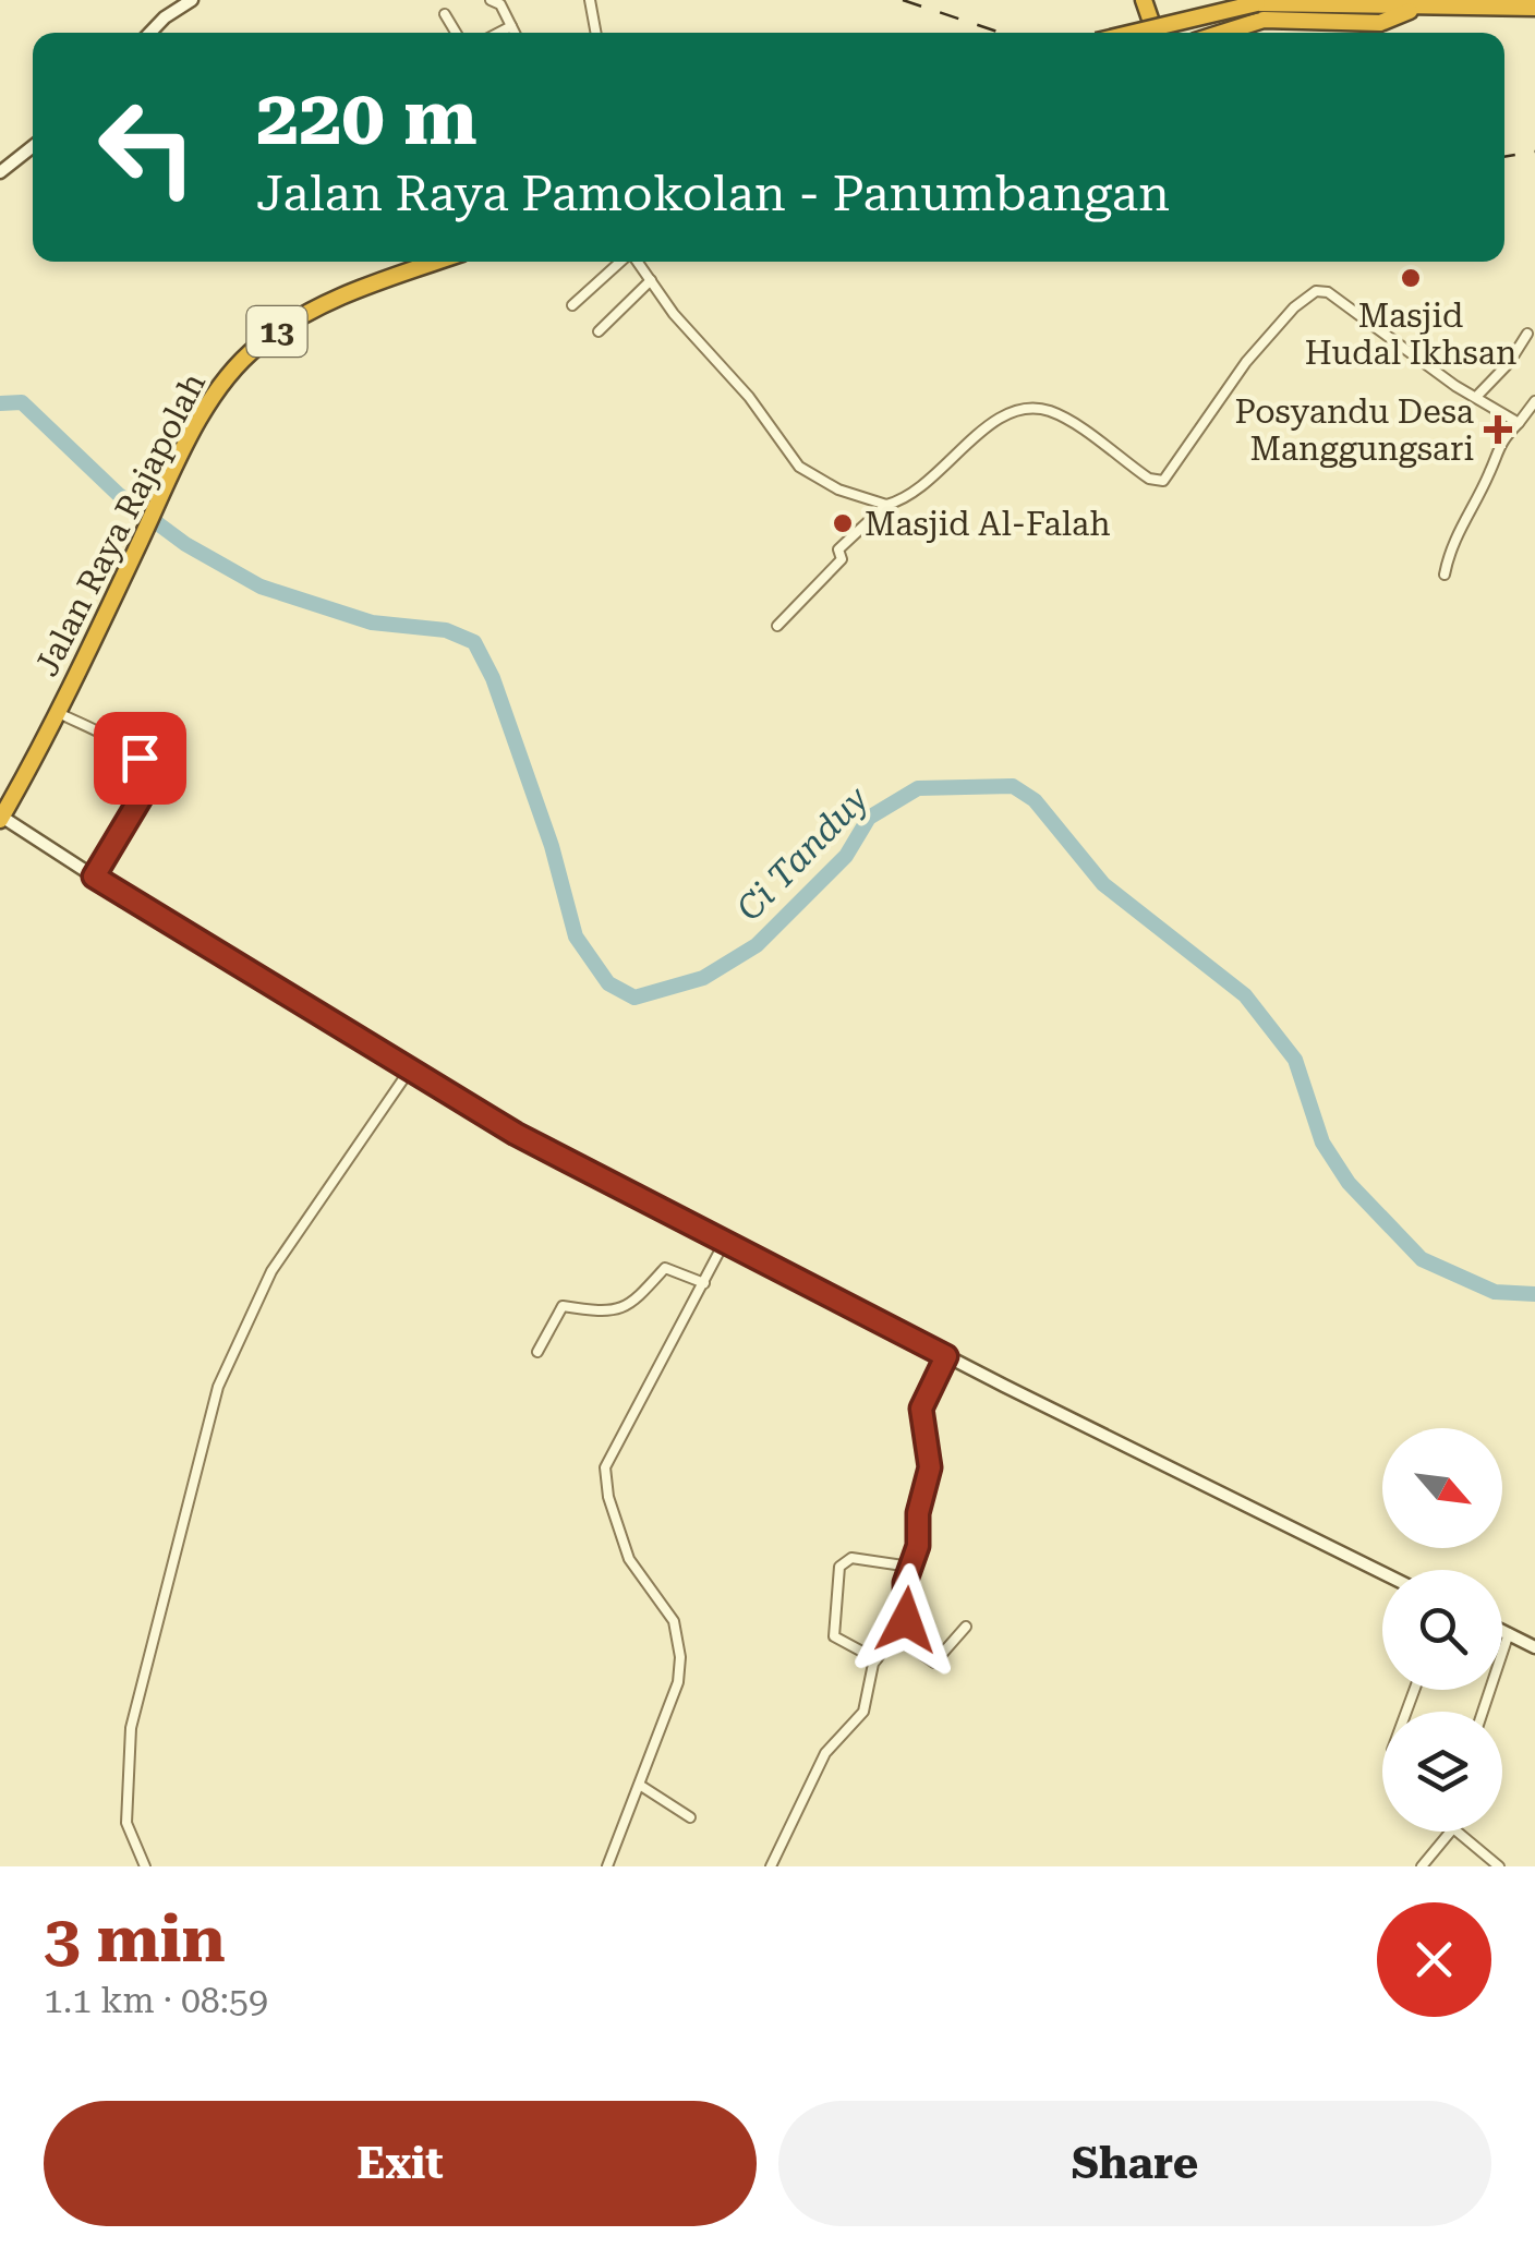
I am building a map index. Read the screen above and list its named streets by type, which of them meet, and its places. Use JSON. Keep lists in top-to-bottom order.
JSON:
{
  "streets": {
    "highway": ["13", "Jalan Raya Rajapolah"]
  },
  "water": ["Ci Tanduy"],
  "places": {
    "other": ["Masjid Hudal Ikhsan", "Masjid Al-Falah"],
    "health": ["Posyandu Desa Manggungsari"]
  },
  "north": "bottom right",
  "page": {
    "turn": ["220 m", "Jalan Raya Pamokolan - Panumbangan"],
    "heading": ["3 min", "1.1 km · 08:59"],
    "buttons": ["Exit", "Share"]
  }
}
